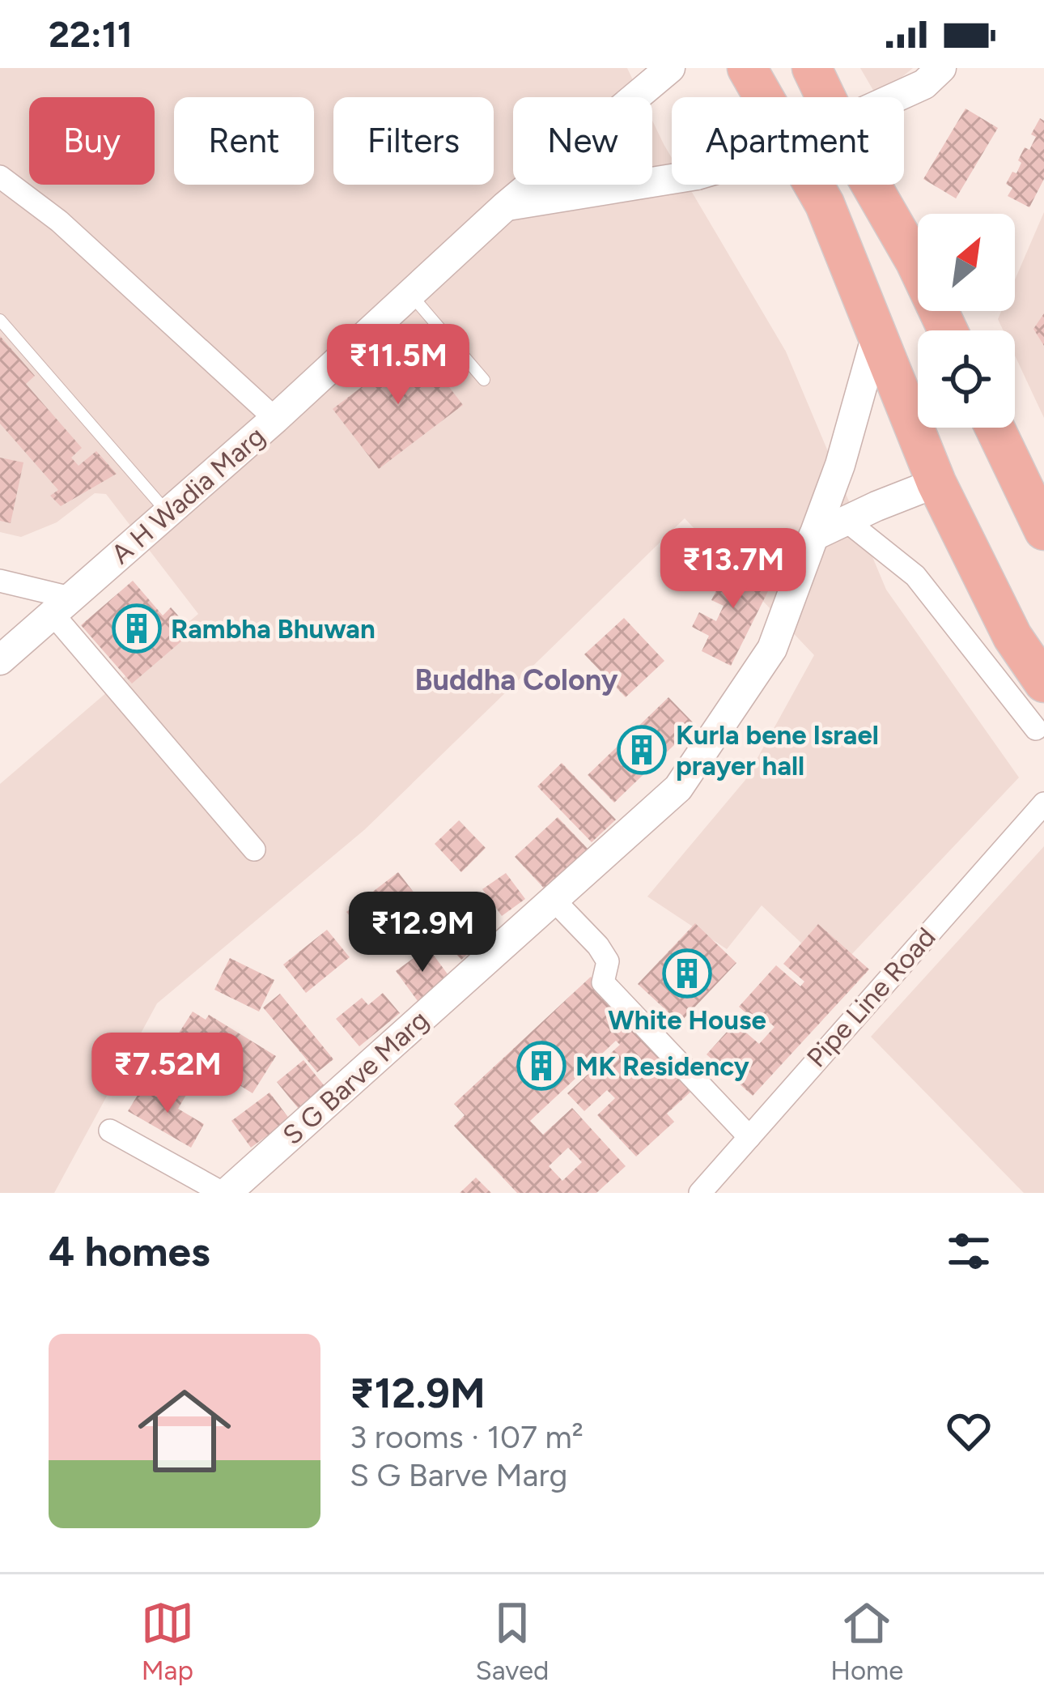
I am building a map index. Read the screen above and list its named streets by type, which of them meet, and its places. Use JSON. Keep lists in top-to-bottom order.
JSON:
{
  "streets": {
    "street": ["A H Wadia Marg", "Pipe Line Road", "S G Barve Marg"]
  },
  "districts": ["Buddha Colony"],
  "places": {
    "building": [
      "Rambha Bhuwan",
      "Kurla bene Israel prayer hall",
      "White House",
      "MK Residency"
    ]
  },
  "north": "top right",
  "page": {
    "status": "22:11",
    "chip": [
      "Buy",
      "Rent",
      "Filters",
      "New",
      "Apartment"
    ],
    "price": [
      "₹11.5M",
      "₹13.7M",
      "₹12.9M",
      "₹7.52M"
    ],
    "heading": "4 homes",
    "list": [
      {
        "name": "₹12.9M",
        "note": "3 rooms · 107 m² · S G Barve Marg"
      }
    ],
    "tabs": ["Map", "Saved", "Home"]
  }
}
